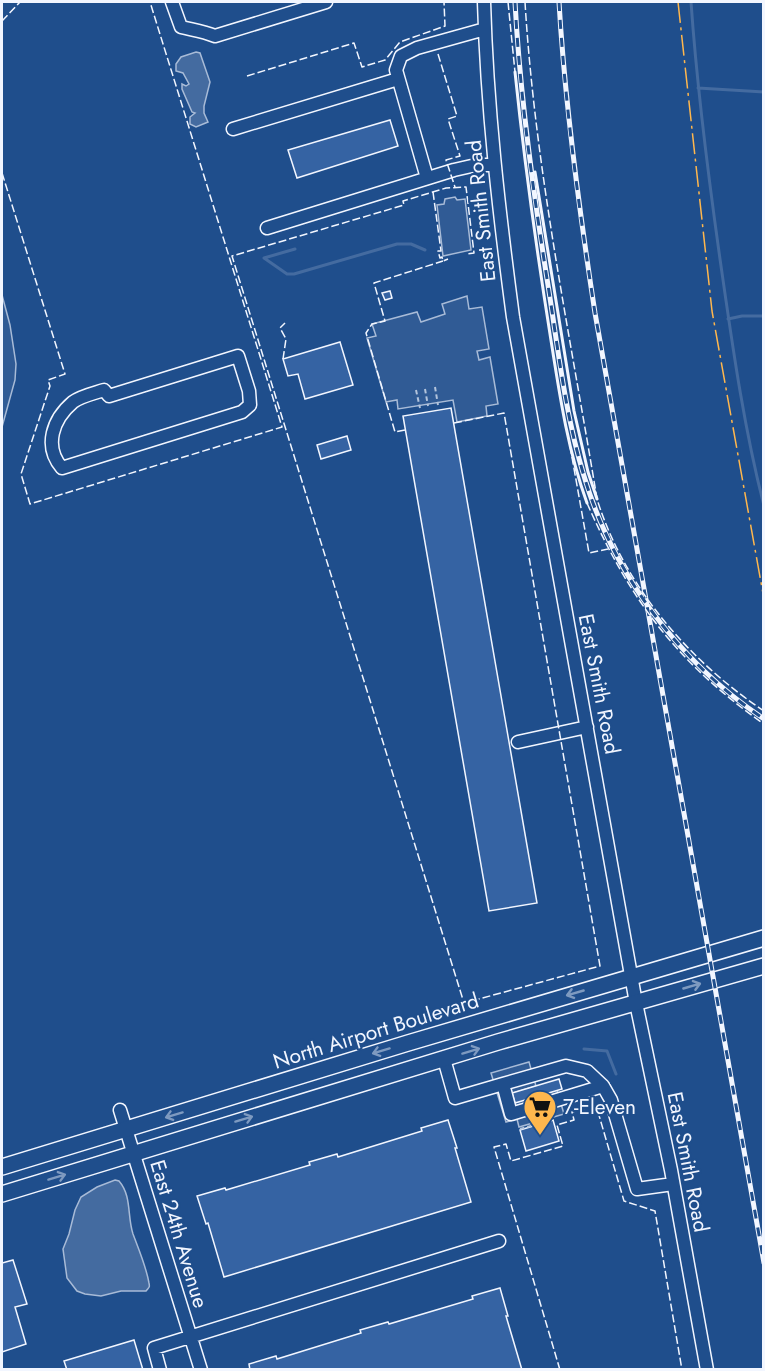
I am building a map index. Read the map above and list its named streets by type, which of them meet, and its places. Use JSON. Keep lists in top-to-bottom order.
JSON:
{
  "streets": {
    "main road": ["North Airport Boulevard"],
    "street": ["East Smith Road", "East 24th Avenue"]
  },
  "crossings": [
    ["East Smith Road", "North Airport Boulevard"],
    ["North Airport Boulevard", "East 24th Avenue"]
  ],
  "places": {
    "supermarket": ["7-Eleven"]
  }
}
